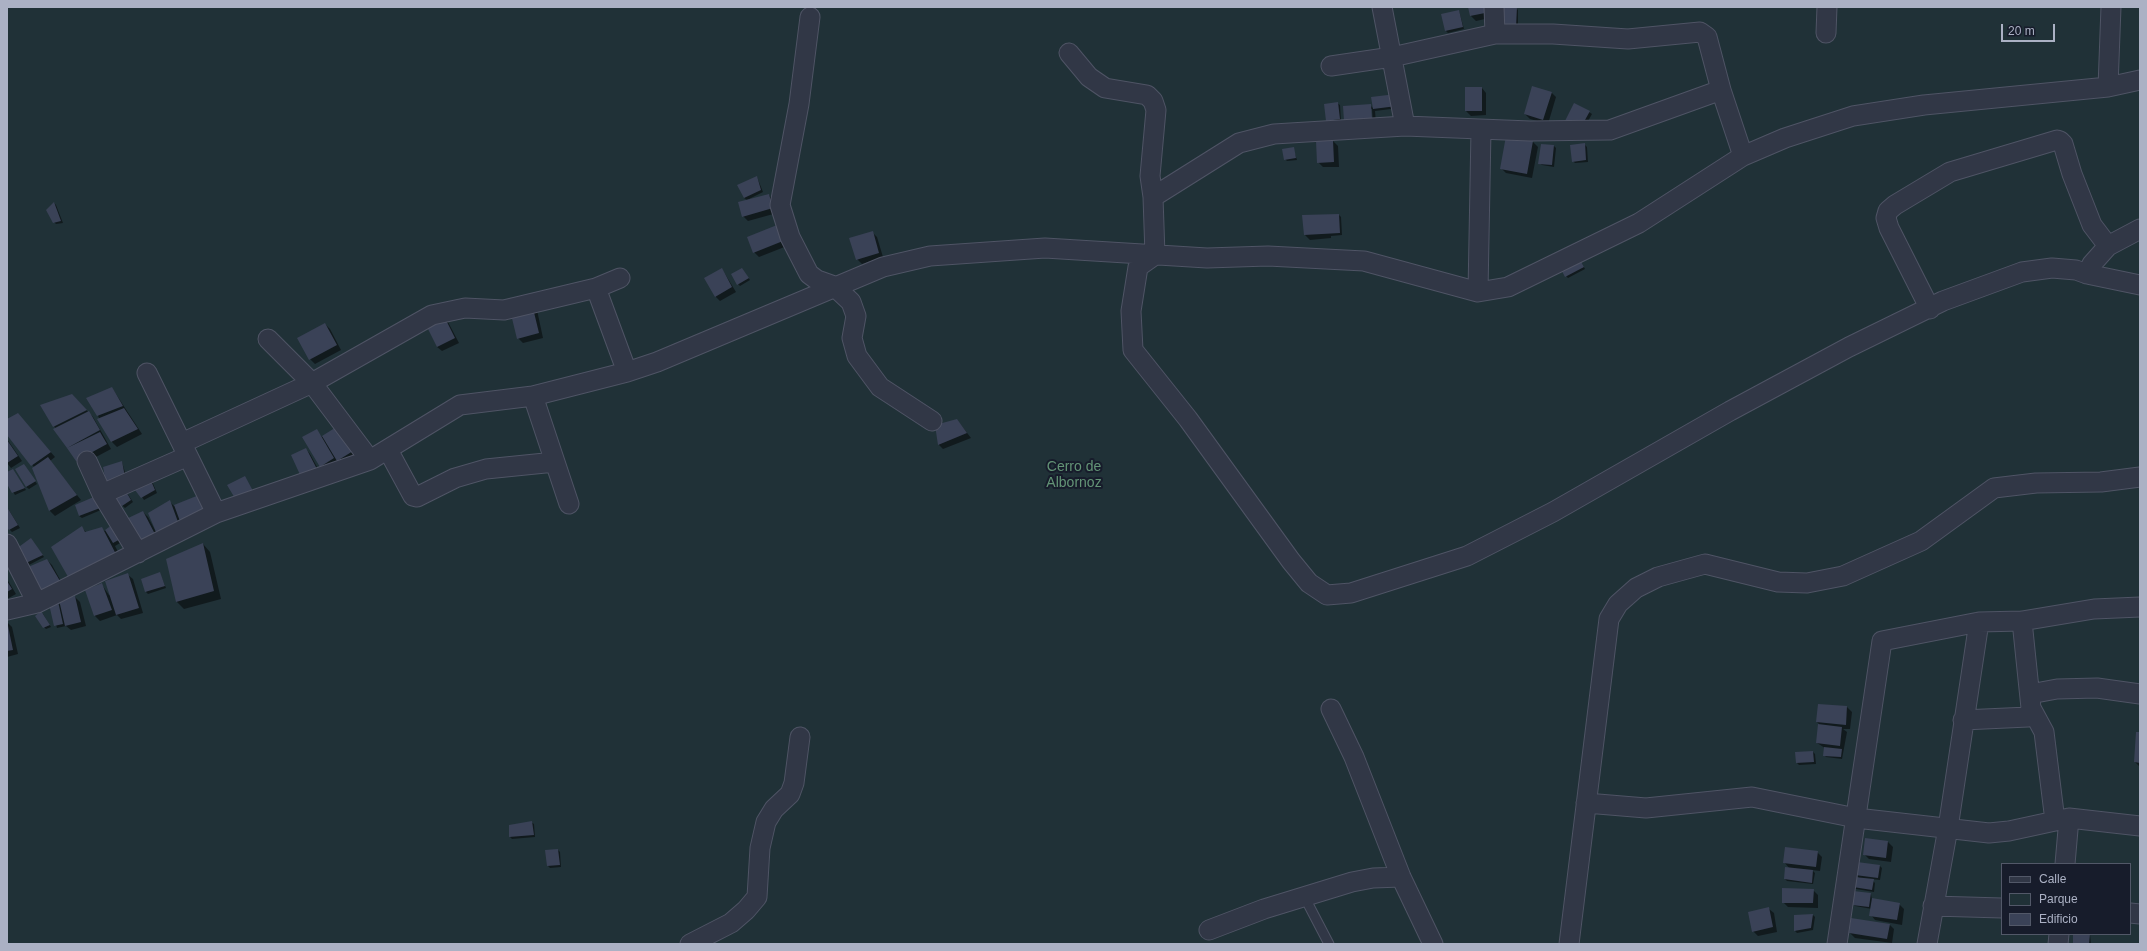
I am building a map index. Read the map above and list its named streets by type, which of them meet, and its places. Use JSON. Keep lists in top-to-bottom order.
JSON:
{
  "parks": ["Cerro de Albornoz"],
  "legend": ["Calle", "Parque", "Edificio"],
  "scale_bar": "20 m"
}
